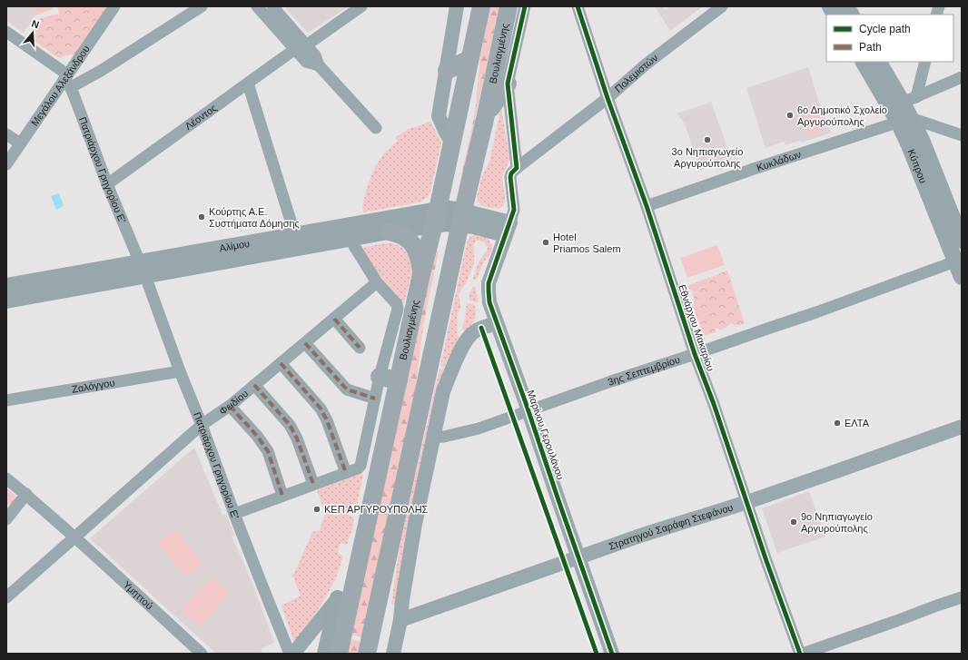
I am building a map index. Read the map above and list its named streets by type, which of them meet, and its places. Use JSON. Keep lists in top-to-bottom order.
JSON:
{
  "streets": {
    "main road": ["Βουλιαγμένης", "Κύπρου", "Αλίμου"],
    "street": [
      "Πολεμιστών",
      "Μεγάλου Αλεξάνδρου",
      "Λέοντος",
      "Κυκλάδων",
      "Πατριάρχου Γρηγορίου Ε'",
      "Εθνάρχου Μακαρίου",
      "3ης Σεπτεμβρίου",
      "Ζαλόγγου",
      "Φειδίου",
      "Μαρίνου Γερουλάνου",
      "Στρατηγού Σαράφη Στεφάνου",
      "Υμηττού"
    ]
  },
  "crossings": [
    ["Βουλιαγμένης", "Αλίμου"],
    ["Πολεμιστών", "Εθνάρχου Μακαρίου"],
    ["Μεγάλου Αλεξάνδρου", "Πατριάρχου Γρηγορίου Ε'"],
    ["Λέοντος", "Πατριάρχου Γρηγορίου Ε'"],
    ["Κυκλάδων", "Κύπρου"],
    ["Κυκλάδων", "Εθνάρχου Μακαρίου"],
    ["Κύπρου", "3ης Σεπτεμβρίου"],
    ["Πατριάρχου Γρηγορίου Ε'", "Αλίμου"],
    ["Πατριάρχου Γρηγορίου Ε'", "Ζαλόγγου"],
    ["Πατριάρχου Γρηγορίου Ε'", "Φειδίου"],
    ["Εθνάρχου Μακαρίου", "3ης Σεπτεμβρίου"],
    ["Εθνάρχου Μακαρίου", "Στρατηγού Σαράφη Στεφάνου"],
    ["3ης Σεπτεμβρίου", "Μαρίνου Γερουλάνου"],
    ["Φειδίου", "Υμηττού"],
    ["Μαρίνου Γερουλάνου", "Στρατηγού Σαράφη Στεφάνου"]
  ],
  "places": [
    "6ο Δημοτικό Σχολείο Αργυρούπολης",
    "3ο Νηπιαγωγείο Αργυρούπολης",
    "Κούρτης Α.Ε. Συστήματα Δόμησης",
    "Hotel Priamos Salem",
    "ΕΛΤΑ",
    "ΚΕΠ ΑΡΓΥΡΟΥΠΟΛΗΣ",
    "9ο Νηπιαγωγείο Αργυρούπολης"
  ],
  "legend": ["Cycle path", "Path"],
  "north": "top"
}
